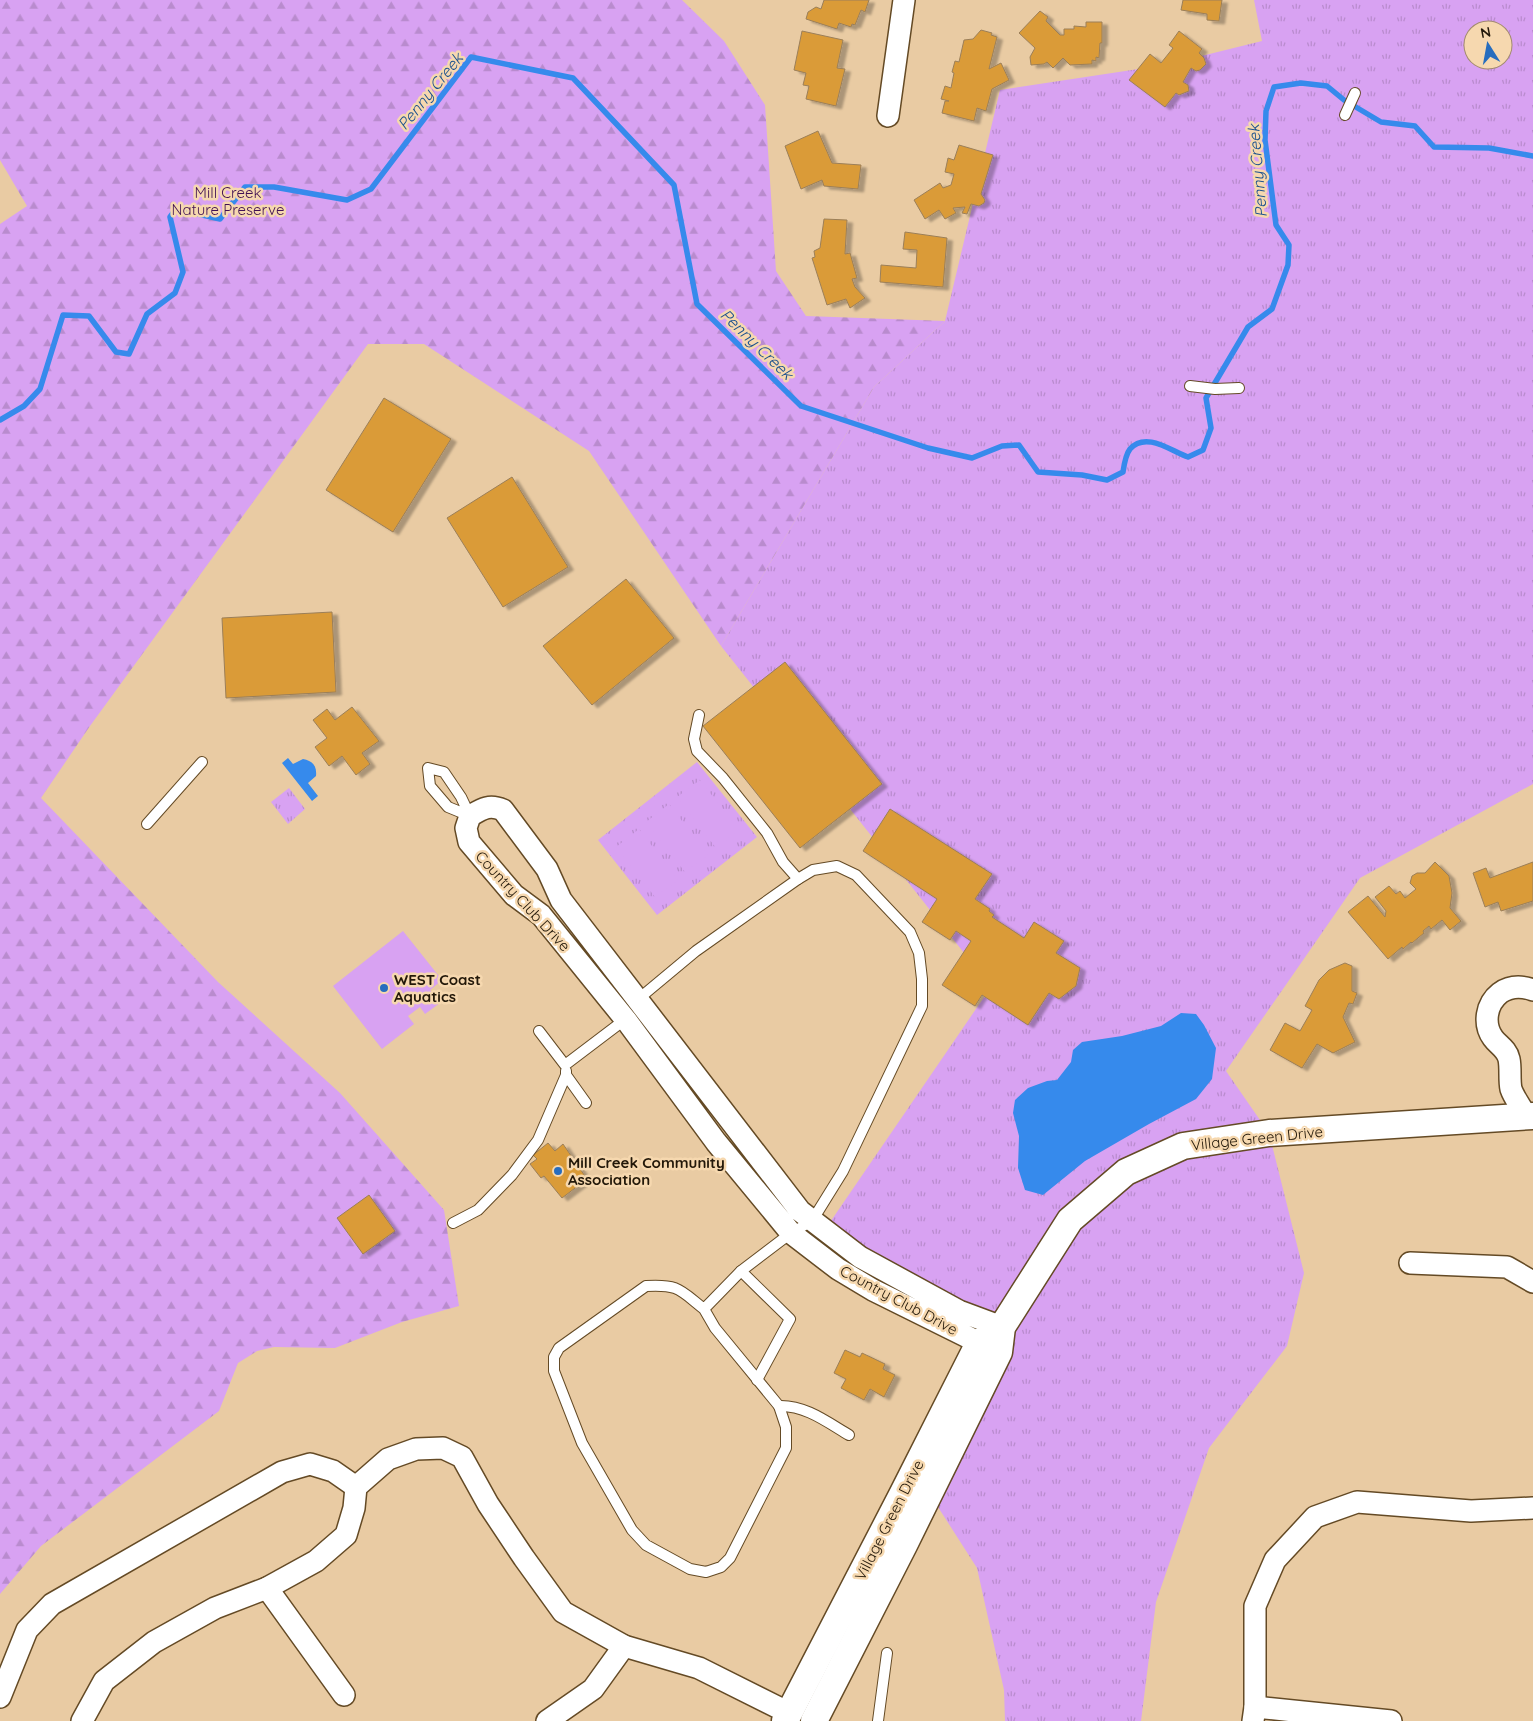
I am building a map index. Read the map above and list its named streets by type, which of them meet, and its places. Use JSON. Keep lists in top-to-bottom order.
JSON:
{
  "streets": {
    "street": ["Country Club Drive", "Village Green Drive"]
  },
  "crossings": [
    ["Country Club Drive", "Village Green Drive"]
  ],
  "water": ["Penny Creek"],
  "parks": ["Mill Creek Nature Preserve"],
  "places": ["WEST Coast Aquatics", "Mill Creek Community Association"],
  "north": "top"
}
